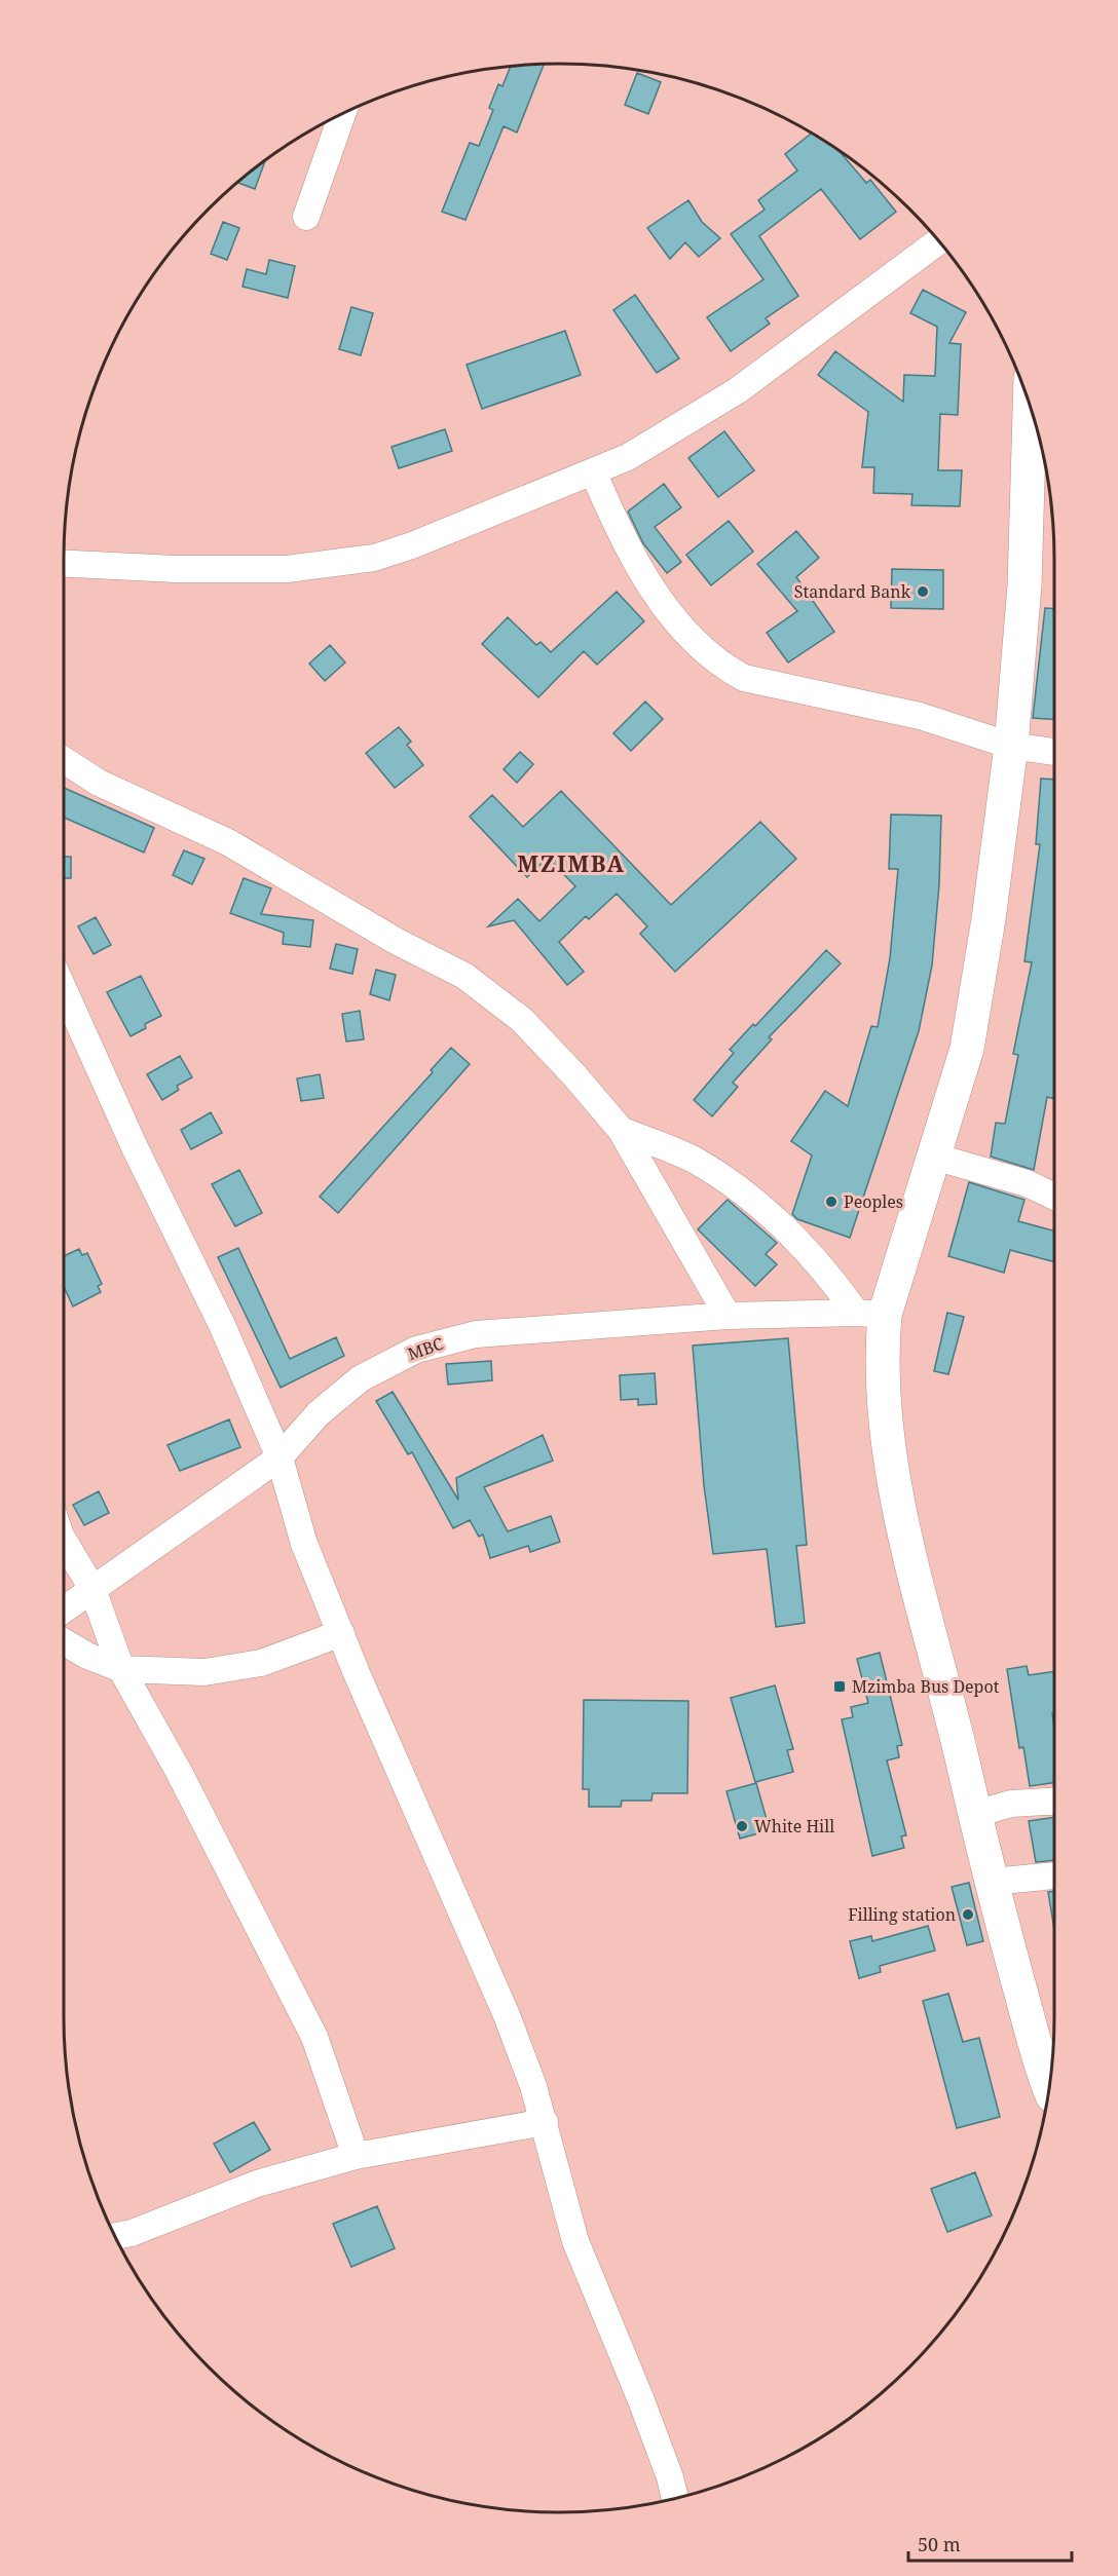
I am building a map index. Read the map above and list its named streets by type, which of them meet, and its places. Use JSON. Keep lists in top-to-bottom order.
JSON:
{
  "streets": {
    "street": ["MBC"]
  },
  "districts": ["MZIMBA"],
  "places": {
    "other": [
      "Standard Bank",
      "Peoples",
      "White Hill",
      "Filling station"
    ],
    "transit": ["Mzimba Bus Depot"]
  },
  "scale_bar": "50 m"
}
